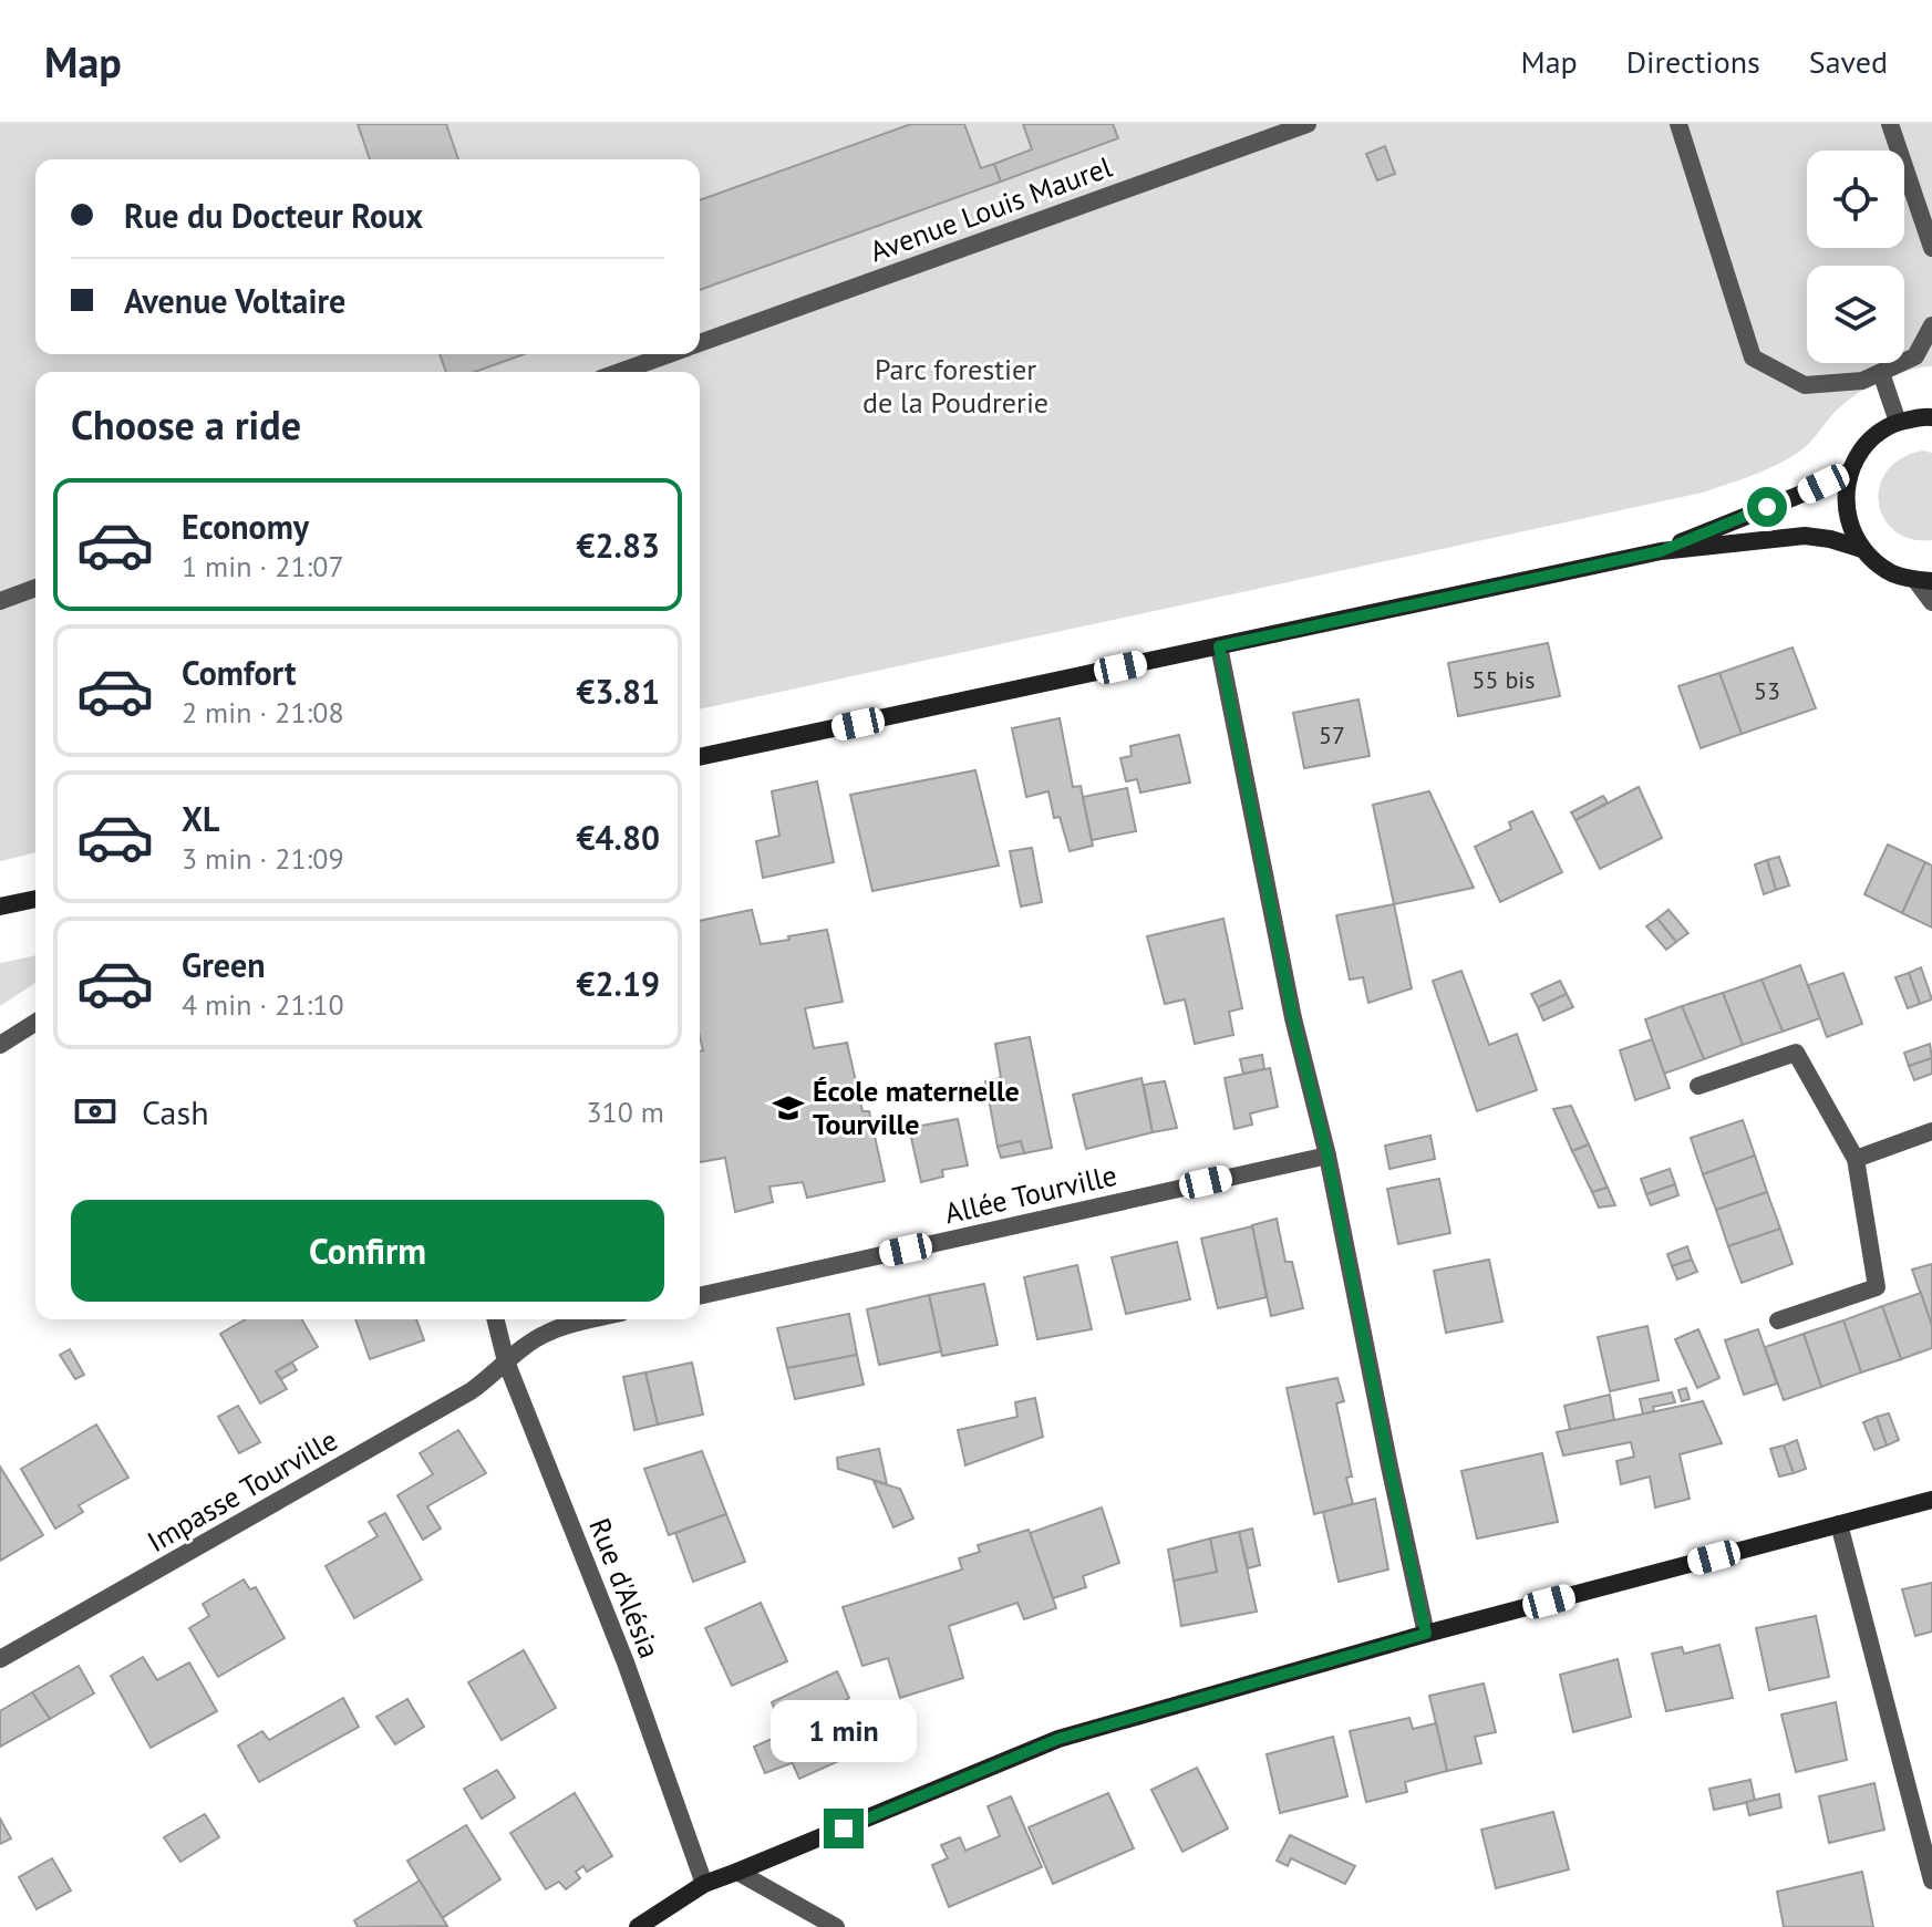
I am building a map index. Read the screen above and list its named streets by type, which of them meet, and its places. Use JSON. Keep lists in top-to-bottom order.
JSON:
{
  "streets": {
    "street": [
      "Avenue Louis Maurel",
      "Allée Tourville",
      "Impasse Tourville",
      "Rue d'Alésia"
    ]
  },
  "crossings": [
    ["Impasse Tourville", "Rue d'Alésia"]
  ],
  "parks": ["Parc forestier de la Poudrerie"],
  "places": {
    "school or university": ["École maternelle Tourville"]
  },
  "house_numbers": ["55 bis", "53", "57"],
  "page": {
    "header": "Map",
    "nav": ["Map", "Directions", "Saved"],
    "banner": ["Rue du Docteur Roux", "Avenue Voltaire"],
    "heading": "Choose a ride",
    "list": [
      {
        "name": "Economy",
        "note": "1 min · 21:07",
        "value": "€2.83"
      },
      {
        "name": "Comfort",
        "note": "2 min · 21:08",
        "value": "€3.81"
      },
      {
        "name": "XL",
        "note": "3 min · 21:09",
        "value": "€4.80"
      },
      {
        "name": "Green",
        "note": "4 min · 21:10",
        "value": "€2.19"
      }
    ],
    "pay": ["Cash", "310 m"],
    "buttons": "Confirm",
    "bubble": "1 min"
  }
}
